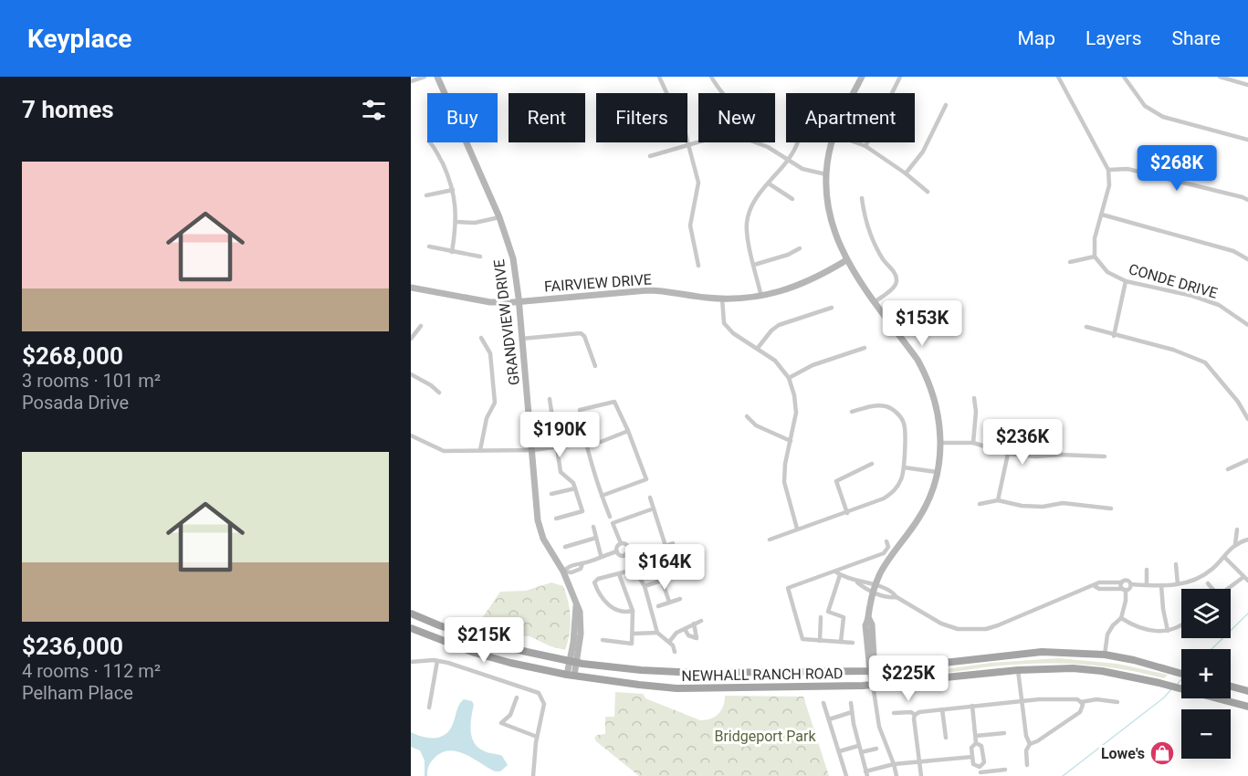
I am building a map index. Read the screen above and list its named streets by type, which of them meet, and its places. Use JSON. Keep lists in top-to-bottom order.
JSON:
{
  "streets": {
    "main road": ["NEWHALL RANCH ROAD"],
    "street": ["CONDE DRIVE", "FAIRVIEW DRIVE", "GRANDVIEW DRIVE"]
  },
  "crossings": [
    ["FAIRVIEW DRIVE", "GRANDVIEW DRIVE"],
    ["GRANDVIEW DRIVE", "NEWHALL RANCH ROAD"]
  ],
  "parks": ["Bridgeport Park"],
  "places": {
    "shop": ["Lowe's"]
  },
  "page": {
    "header": "Keyplace",
    "nav": ["Map", "Layers", "Share"],
    "heading": "7 homes",
    "chip": [
      "Buy",
      "Rent",
      "Filters",
      "New",
      "Apartment"
    ],
    "list": [
      {
        "name": "$268,000",
        "note": "3 rooms · 101 m² · Posada Drive"
      },
      {
        "name": "$236,000",
        "note": "4 rooms · 112 m² · Pelham Place"
      }
    ],
    "price": [
      "$268K",
      "$153K",
      "$190K",
      "$236K",
      "$164K",
      "$215K",
      "$225K"
    ],
    "map_buttons": ["+", "−"]
  }
}
